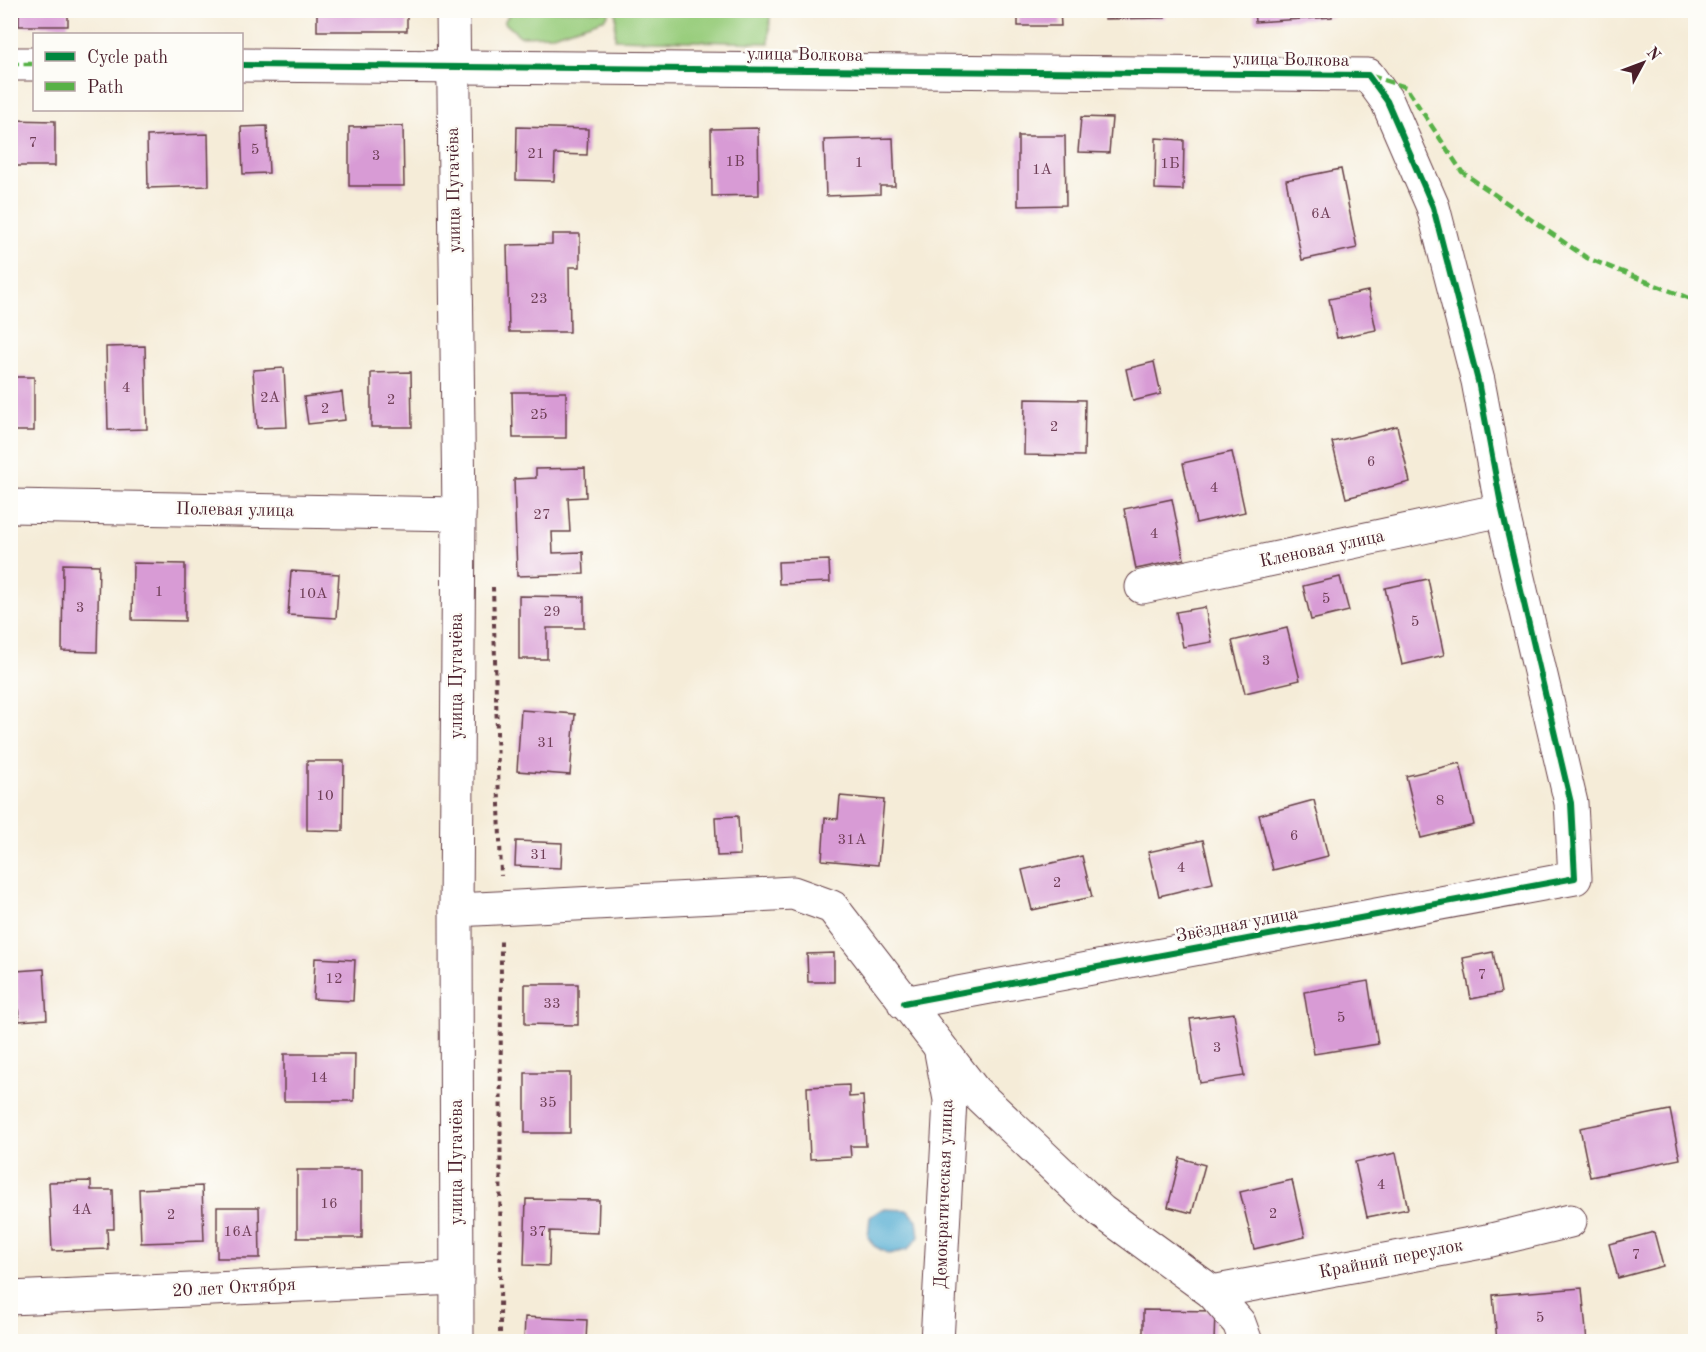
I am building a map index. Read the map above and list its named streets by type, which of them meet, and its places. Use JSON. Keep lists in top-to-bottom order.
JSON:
{
  "streets": {
    "street": [
      "улица Волкова",
      "улица Пугачёва",
      "Полевая улица",
      "Кленовая улица",
      "Звёздная улица",
      "Демократическая улица",
      "Крайний переулок",
      "20 лет Октября"
    ]
  },
  "crossings": [
    ["улица Волкова", "улица Пугачёва"],
    ["улица Волкова", "Кленовая улица"],
    ["улица Волкова", "Звёздная улица"],
    ["улица Пугачёва", "Полевая улица"],
    ["улица Пугачёва", "20 лет Октября"],
    ["Кленовая улица", "Звёздная улица"]
  ],
  "house_numbers": [
    "7",
    "5",
    "21",
    "3",
    "1В",
    "1",
    "1Б",
    "1А",
    "6А",
    "23",
    "4",
    "2А",
    "2",
    "2",
    "25",
    "2",
    "6",
    "4",
    "27",
    "4",
    "1",
    "10А",
    "5",
    "3",
    "29",
    "5",
    "3",
    "31",
    "10",
    "8",
    "6",
    "31А",
    "31",
    "4",
    "2",
    "7",
    "12",
    "33",
    "5",
    "3",
    "14",
    "35",
    "4",
    "16",
    "4А",
    "2",
    "2",
    "16А",
    "37",
    "7",
    "5"
  ],
  "legend": ["Cycle path", "Path"],
  "north": "top right"
}
